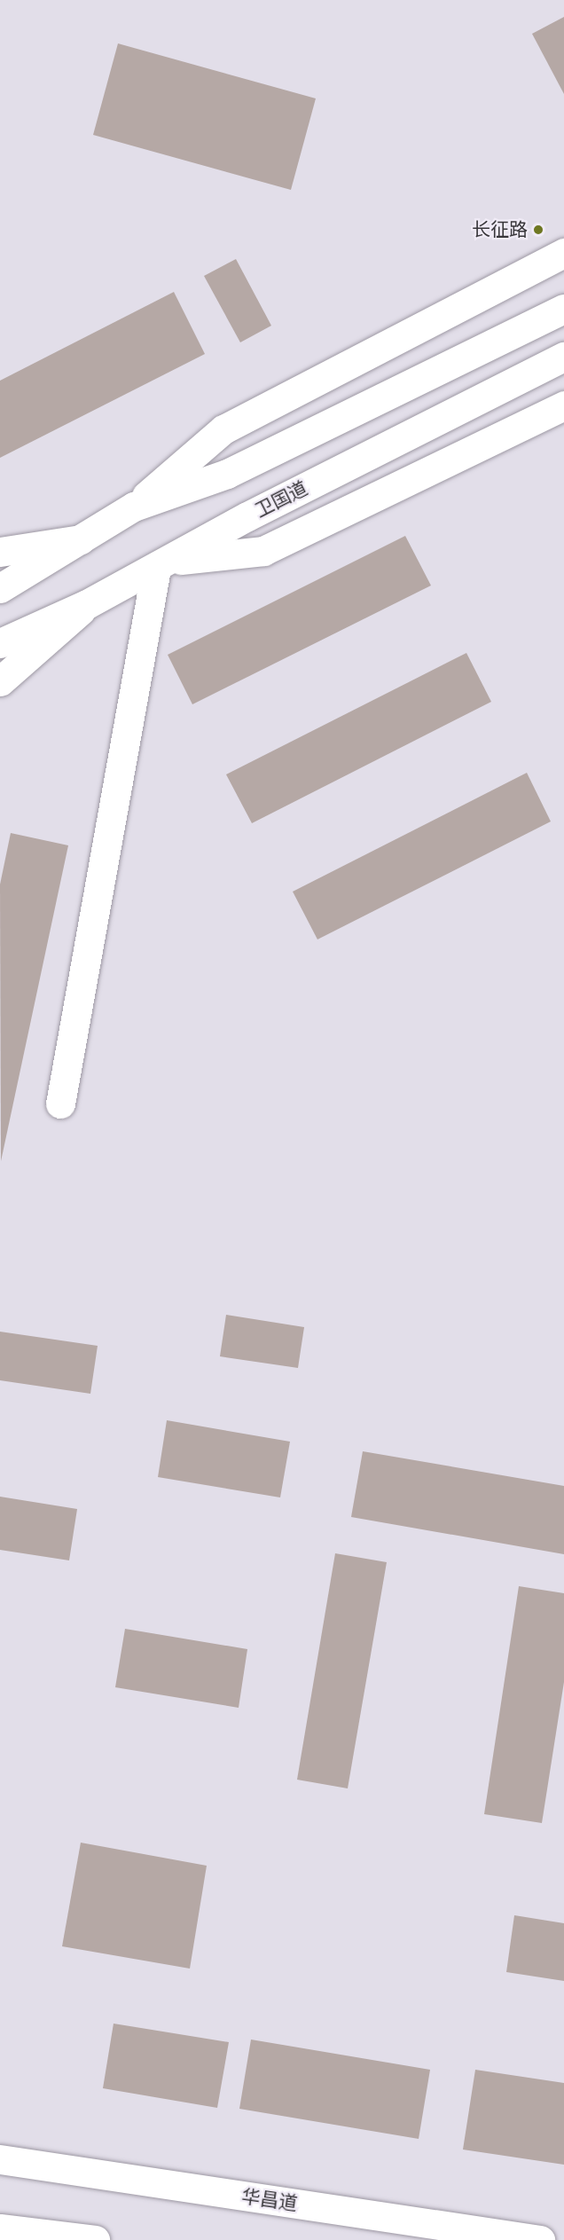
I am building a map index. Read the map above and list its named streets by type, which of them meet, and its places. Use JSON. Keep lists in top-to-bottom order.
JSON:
{
  "streets": {
    "main road": ["卫国道", "华昌道"]
  },
  "places": ["长征路"]
}
